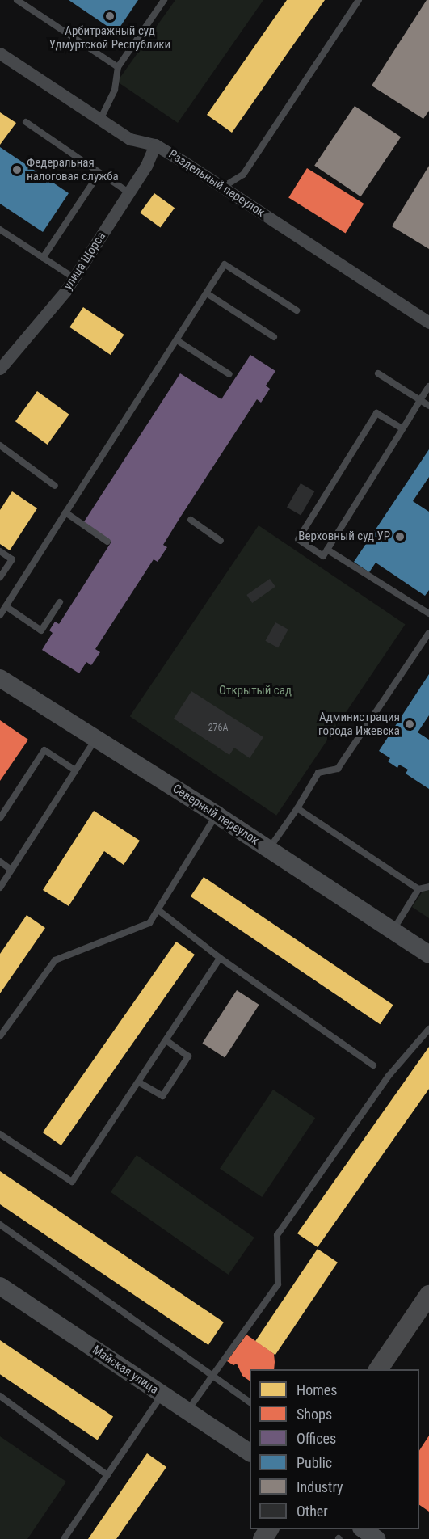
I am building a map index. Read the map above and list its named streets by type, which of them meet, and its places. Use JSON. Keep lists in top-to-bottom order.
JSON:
{
  "streets": {
    "street": [
      "Раздельный переулок",
      "улица Щорса",
      "Северный переулок",
      "Майская улица"
    ]
  },
  "crossings": [
    ["Раздельный переулок", "улица Щорса"]
  ],
  "parks": ["Открытый сад"],
  "places": [
    "Арбитражный суд Удмуртской Республики",
    "Федеральная налоговая служба",
    "Верховный суд УР",
    "Администрация города Ижевска"
  ],
  "house_numbers": ["276А"],
  "legend": [
    "Homes",
    "Shops",
    "Offices",
    "Public",
    "Industry",
    "Other"
  ]
}
